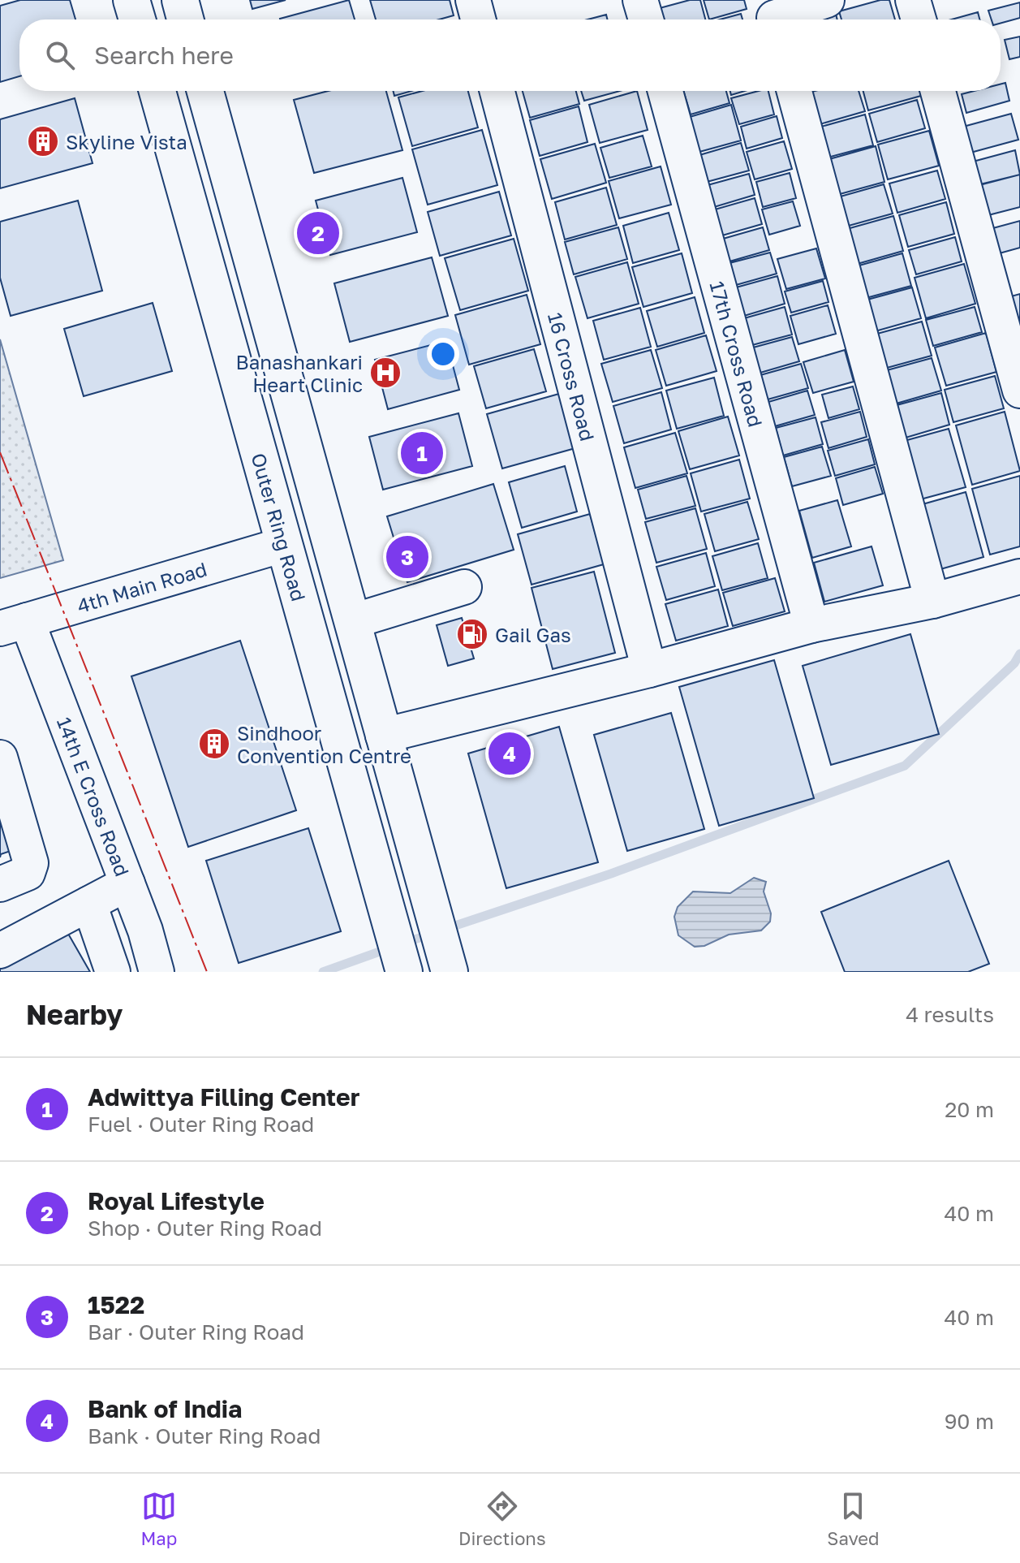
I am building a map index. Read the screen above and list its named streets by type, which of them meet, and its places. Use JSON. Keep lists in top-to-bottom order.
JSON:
{
  "streets": {
    "highway": ["Outer Ring Road"],
    "street": [
      "17th Cross Road",
      "16 Cross Road",
      "4th Main Road",
      "14th E Cross Road"
    ]
  },
  "crossings": [
    ["Outer Ring Road", "4th Main Road"],
    ["4th Main Road", "14th E Cross Road"]
  ],
  "places": {
    "building": ["Skyline Vista", "Sindhoor Convention Centre"],
    "hospital": ["Banashankari Heart Clinic"],
    "fuel station": ["Gail Gas"]
  },
  "page": {
    "search": "Search here",
    "pins": [
      "2",
      "1",
      "3",
      "4"
    ],
    "heading": ["Nearby", "4 results"],
    "list": [
      {
        "mark": "1",
        "name": "Adwittya Filling Center",
        "note": "Fuel · Outer Ring Road",
        "value": "20 m"
      },
      {
        "mark": "2",
        "name": "Royal Lifestyle",
        "note": "Shop · Outer Ring Road",
        "value": "40 m"
      },
      {
        "mark": "3",
        "name": "1522",
        "note": "Bar · Outer Ring Road",
        "value": "40 m"
      },
      {
        "mark": "4",
        "name": "Bank of India",
        "note": "Bank · Outer Ring Road",
        "value": "90 m"
      }
    ],
    "nav": ["Map", "Directions", "Saved"]
  }
}
